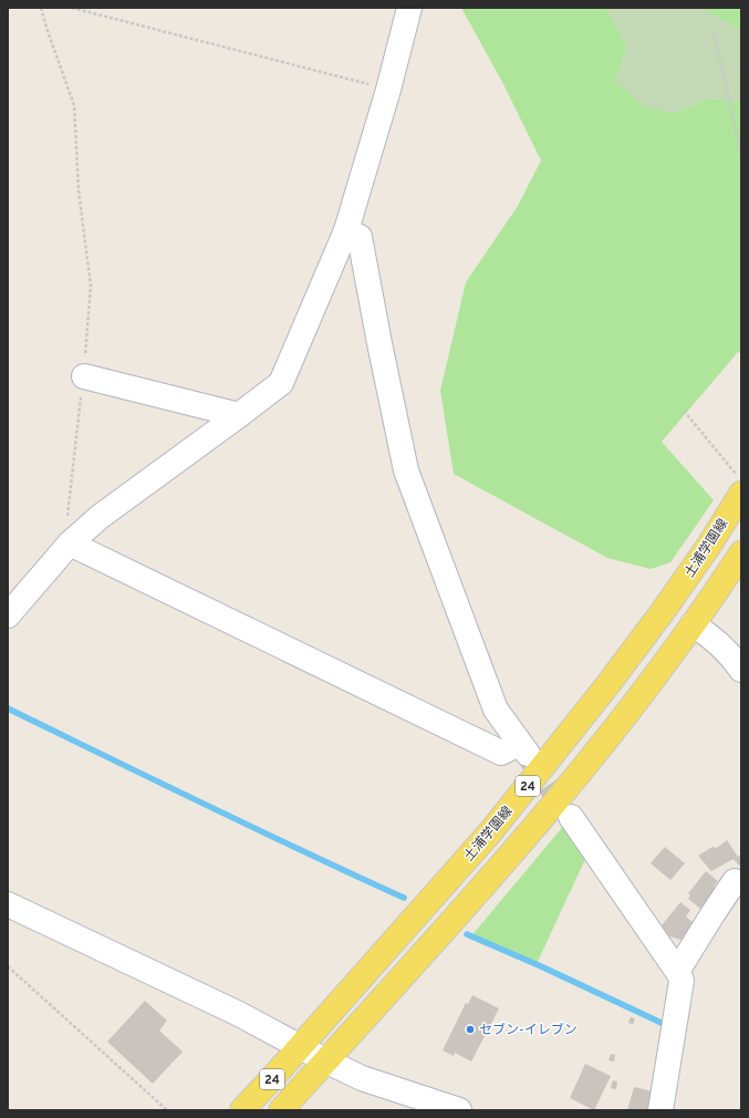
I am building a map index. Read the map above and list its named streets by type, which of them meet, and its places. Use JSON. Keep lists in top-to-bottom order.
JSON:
{
  "streets": {
    "main road": ["土浦学園線", "24"]
  },
  "places": ["セブン-イレブン"]
}
